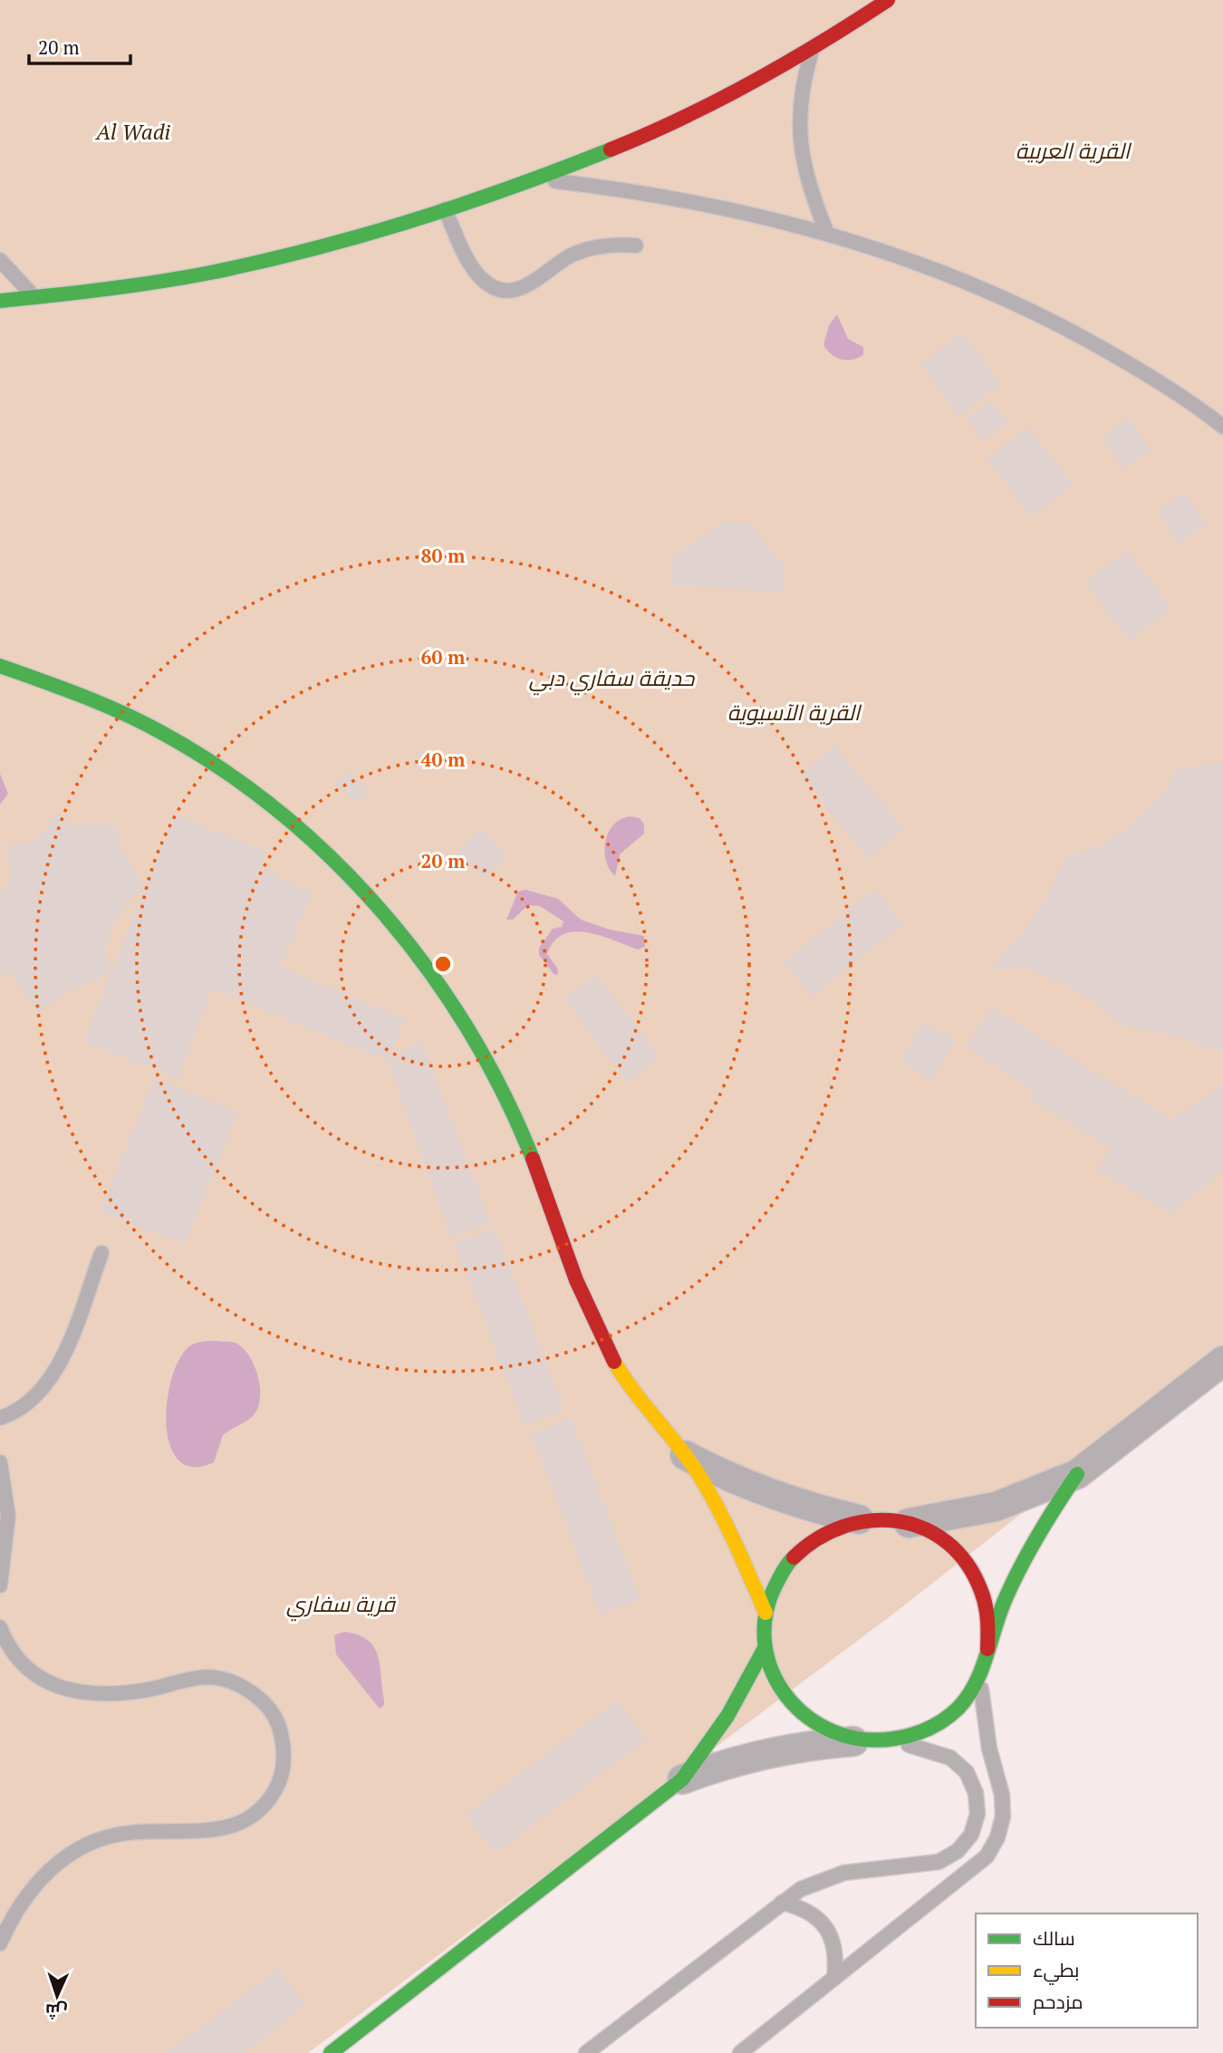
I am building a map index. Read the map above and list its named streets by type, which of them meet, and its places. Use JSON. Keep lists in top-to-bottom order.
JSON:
{
  "parks": [
    "Al Wadi",
    "القرية العربية",
    "حديقة سفاري دبي",
    "القرية الآسيوية",
    "قرية سفاري"
  ],
  "legend": ["سالك", "بطيء", "مزدحم"],
  "scale_bar": "20 m",
  "north": "bottom",
  "rings": [
    "80 m",
    "60 m",
    "40 m",
    "20 m"
  ]
}
